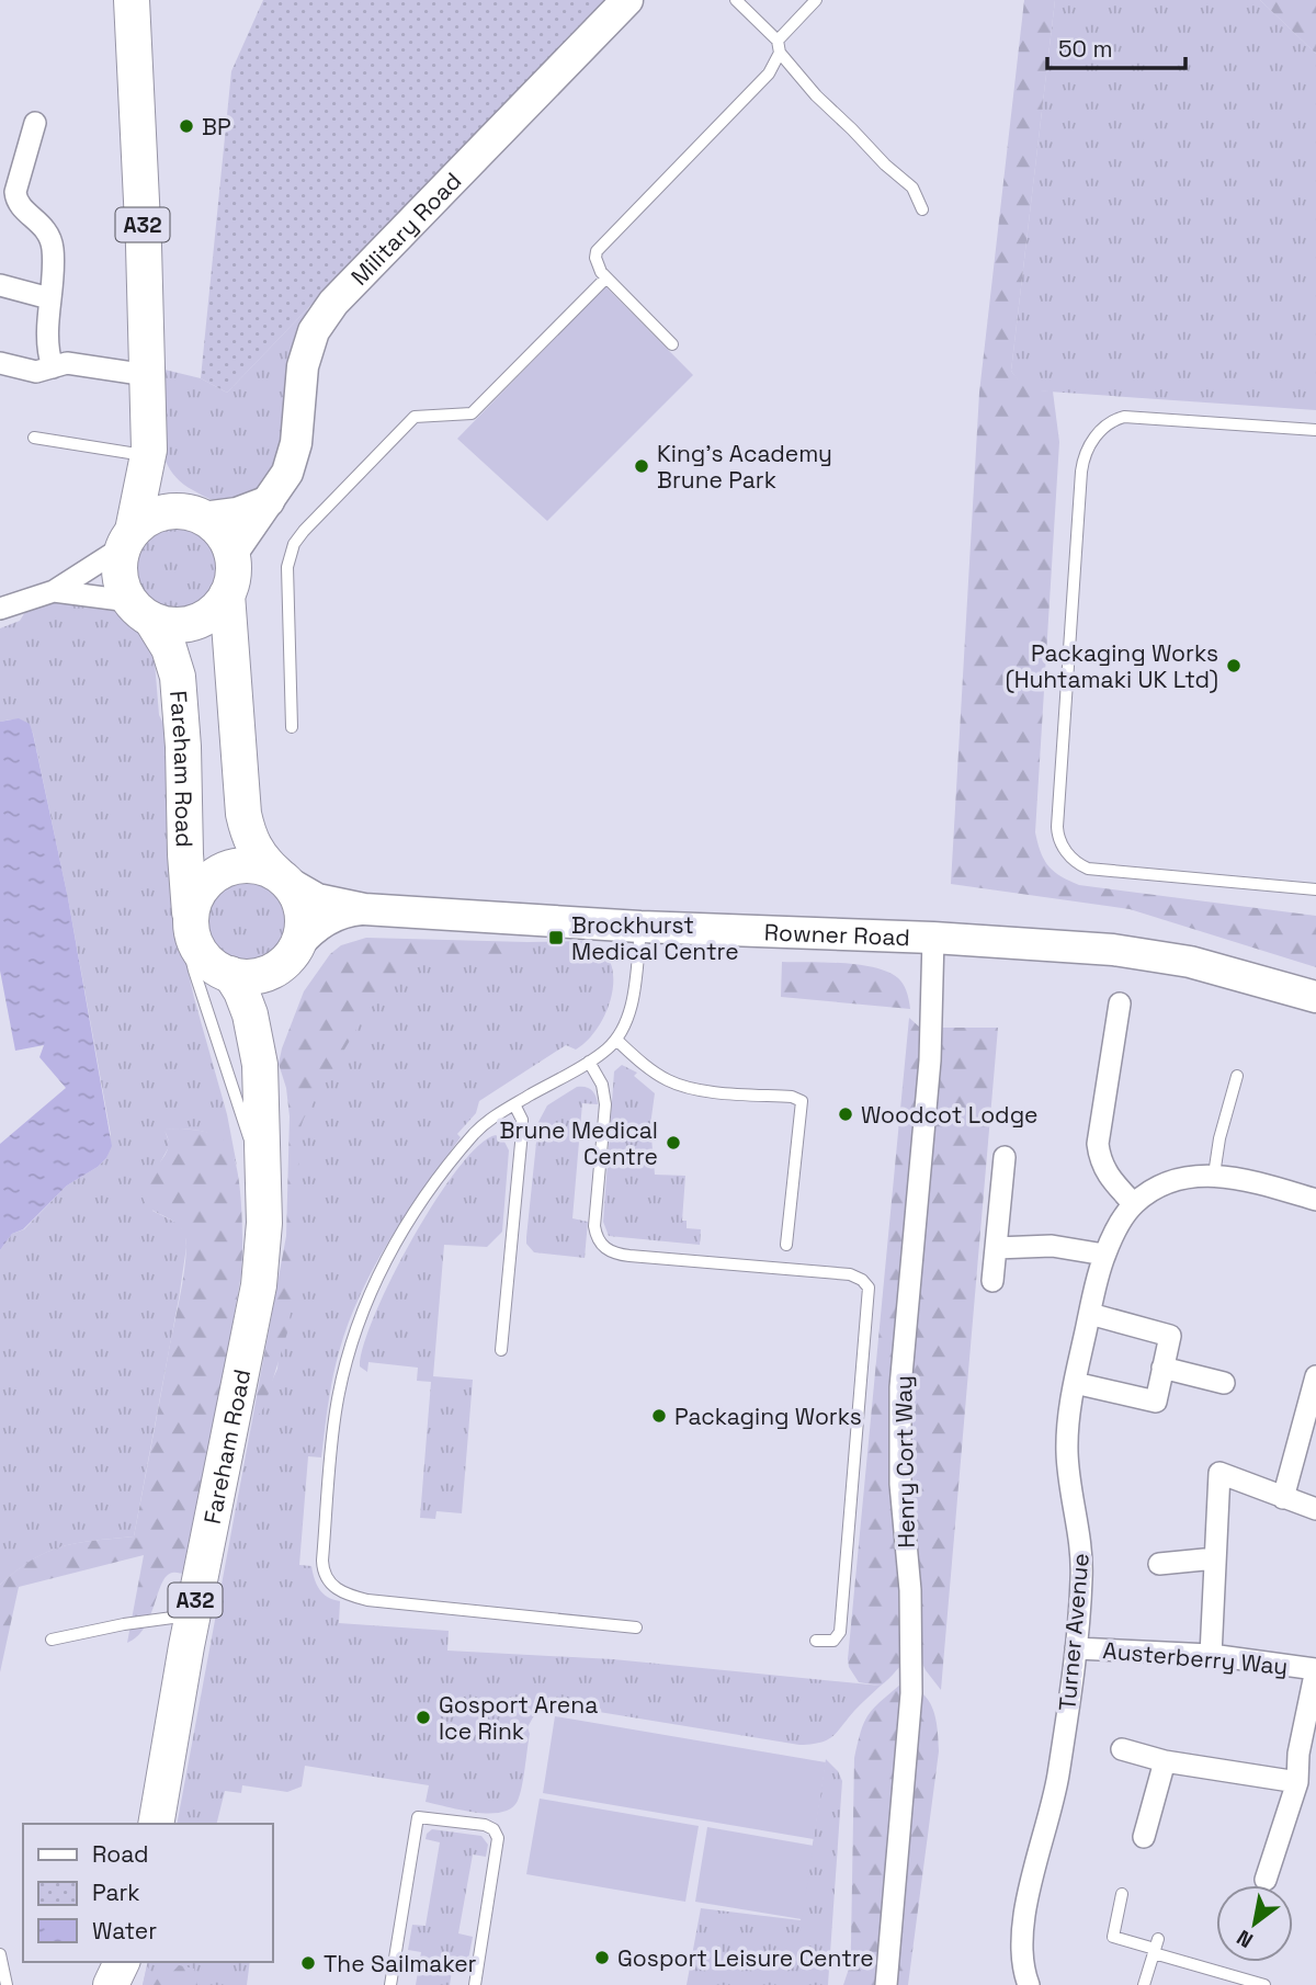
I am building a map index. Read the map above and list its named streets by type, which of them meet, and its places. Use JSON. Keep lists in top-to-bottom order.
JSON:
{
  "streets": {
    "main road": [
      "A32",
      "Military Road",
      "Fareham Road",
      "Rowner Road"
    ],
    "street": ["Henry Cort Way", "Turner Avenue", "Austerberry Way"]
  },
  "crossings": [
    ["A32", "Military Road"],
    ["A32", "Fareham Road"],
    ["Military Road", "Fareham Road"],
    ["Fareham Road", "Rowner Road"],
    ["Rowner Road", "Henry Cort Way"],
    ["Turner Avenue", "Austerberry Way"]
  ],
  "places": {
    "other": [
      "BP",
      "King's Academy Brune Park",
      "Packaging Works (Huhtamaki UK Ltd)",
      "Woodcot Lodge",
      "Brune Medical Centre",
      "Packaging Works",
      "Gosport Arena Ice Rink",
      "Gosport Leisure Centre",
      "The Sailmaker"
    ],
    "transit": ["Brockhurst Medical Centre"]
  },
  "legend": ["Road", "Park", "Water"],
  "scale_bar": "50 m",
  "north": "bottom left"
}
